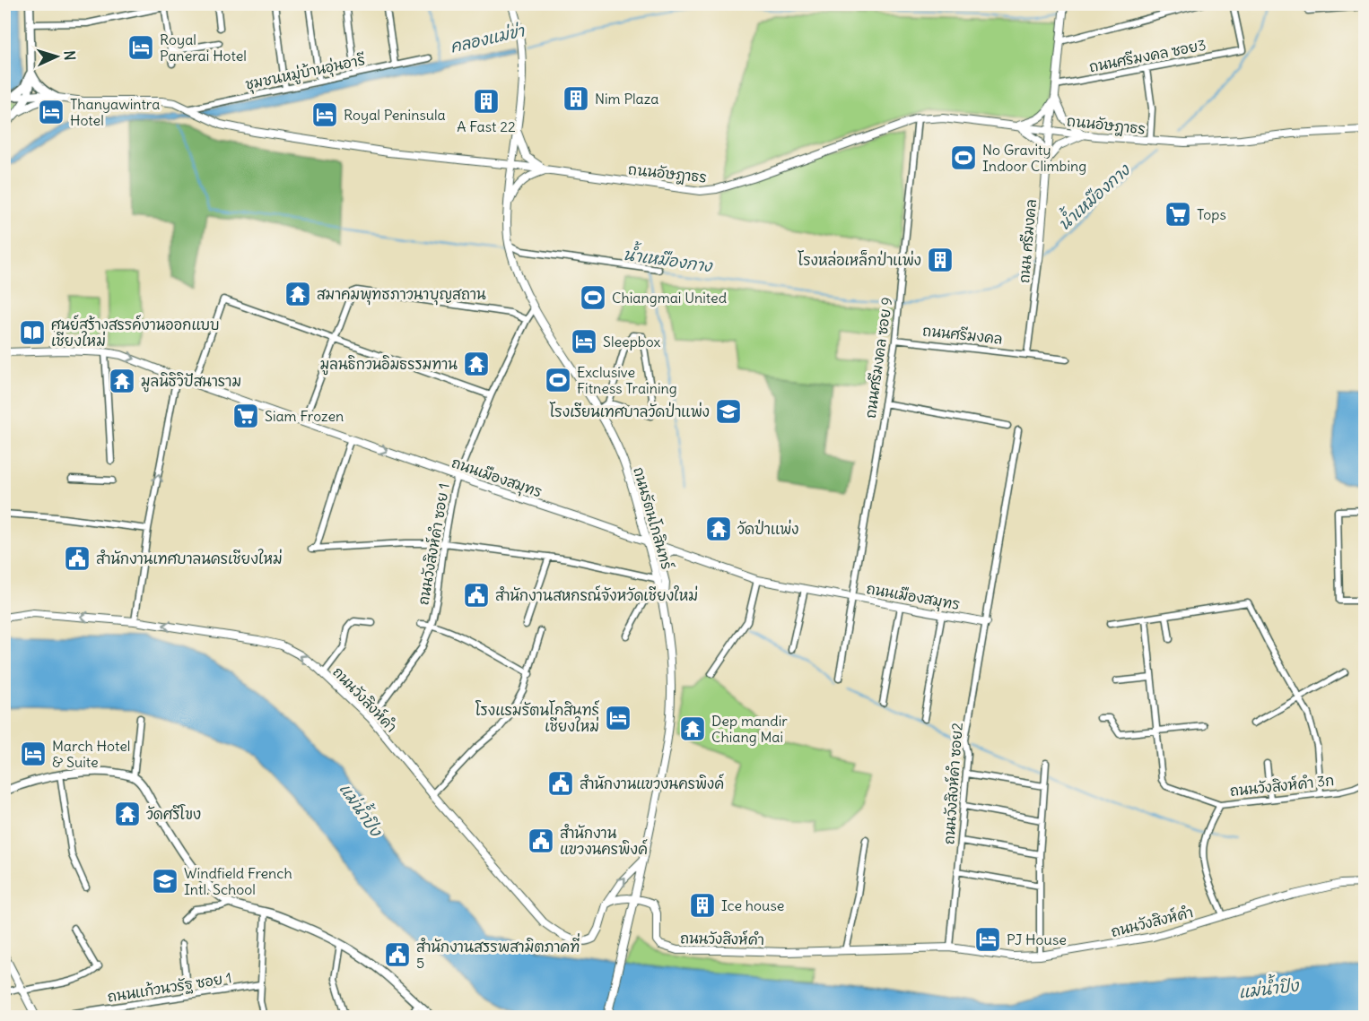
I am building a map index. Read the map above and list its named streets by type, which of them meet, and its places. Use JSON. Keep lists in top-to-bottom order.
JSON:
{
  "streets": {
    "street": [
      "ถนนศรีมงคล ซอย3",
      "ชุมชนหมู่บ้านอุ่นอารี",
      "ถนนอัษฎาธร",
      "ถนน ศรีมงคล",
      "ถนนศรีมงคล",
      "ถนนศรีมงคล ซอย 9",
      "ถนนเมืองสมุทร",
      "ถนนรัตนโกสินทร์",
      "ถนนวังสิงห์คำ ซอย 1",
      "ถนนวังสิงห์คำ",
      "ถนนวังสิงห์คำ ซอย2",
      "ถนนวังสิงห์คำ 3ก",
      "ถนนแก้วนวรัฐ ซอย 1"
    ]
  },
  "crossings": [
    ["ชุมชนหมู่บ้านอุ่นอารี", "ถนนอัษฎาธร"],
    ["ถนนอัษฎาธร", "ถนน ศรีมงคล"],
    ["ถนนอัษฎาธร", "ถนนศรีมงคล ซอย 9"],
    ["ถนนอัษฎาธร", "ถนนรัตนโกสินทร์"],
    ["ถนน ศรีมงคล", "ถนนศรีมงคล"],
    ["ถนนศรีมงคล", "ถนนศรีมงคล ซอย 9"],
    ["ถนนศรีมงคล ซอย 9", "ถนนเมืองสมุทร"],
    ["ถนนเมืองสมุทร", "ถนนรัตนโกสินทร์"],
    ["ถนนเมืองสมุทร", "ถนนวังสิงห์คำ ซอย 1"],
    ["ถนนเมืองสมุทร", "ถนนวังสิงห์คำ ซอย2"],
    ["ถนนรัตนโกสินทร์", "ถนนวังสิงห์คำ ซอย 1"],
    ["ถนนรัตนโกสินทร์", "ถนนวังสิงห์คำ"],
    ["ถนนวังสิงห์คำ ซอย 1", "ถนนวังสิงห์คำ"],
    ["ถนนวังสิงห์คำ", "ถนนวังสิงห์คำ ซอย2"],
    ["ถนนวังสิงห์คำ", "ถนนวังสิงห์คำ 3ก"]
  ],
  "water": ["คลองแม่ข่า", "น้ำเหมืองกาง", "แม่น้ำปิง"],
  "places": {
    "hotel": [
      "Royal Panerai Hotel",
      "Thanyawintra Hotel",
      "Royal Peninsula",
      "Sleepbox",
      "โรงแรมรัตนโกสินทร์ เชียงใหม่",
      "March Hotel & Suite",
      "PJ House"
    ],
    "building": [
      "Nim Plaza",
      "A Fast 22",
      "โรงหล่อเหล็กป่าแพ่ง",
      "Ice house"
    ],
    "sports": ["No Gravity Indoor Climbing", "Chiangmai United", "Exclusive Fitness Training"],
    "supermarket": ["Tops", "Siam Frozen"],
    "temple": [
      "สมาคมพุทธภาวนาบุญสถาน",
      "มูลนธิกวนอิมธรรมทาน",
      "มูลนิธิวิปัสนาราม",
      "วัดป่าแพ่ง",
      "Dep mandir Chiang Mai",
      "วัดศรีโขง"
    ],
    "library": ["ศูนย์สร้างสรรค์งานออกแบบ เชียงใหม่"],
    "school or university": ["โรงเรียนเทศบาลวัดป่าแพ่ง", "Windfield French Intl. School"],
    "public building": [
      "สำนักงานเทศบาลนครเชียงใหม่",
      "สำนักงานสหกรณ์จังหวัดเชียงใหม่",
      "สำนักงานแขวงนครพิงค์",
      "สำนักงาน แขวงนครพิงค์",
      "สำนักงานสรรพสามิตภาคที่ 5"
    ]
  },
  "north": "right"
}
